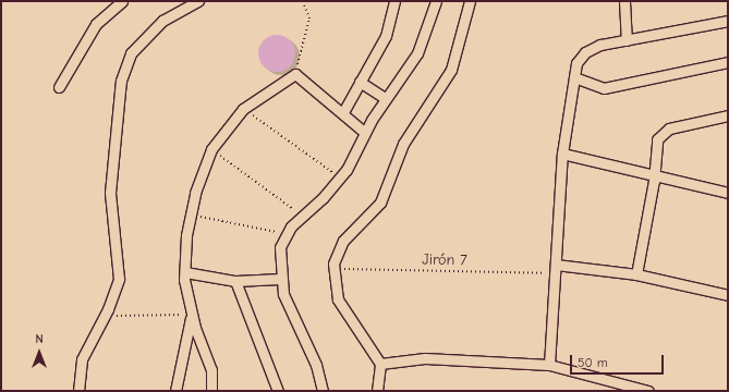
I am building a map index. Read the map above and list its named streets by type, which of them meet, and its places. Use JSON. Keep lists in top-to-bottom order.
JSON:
{
  "streets": {
    "path": ["Jirón 7"]
  },
  "scale_bar": "50 m",
  "north": "top"
}
